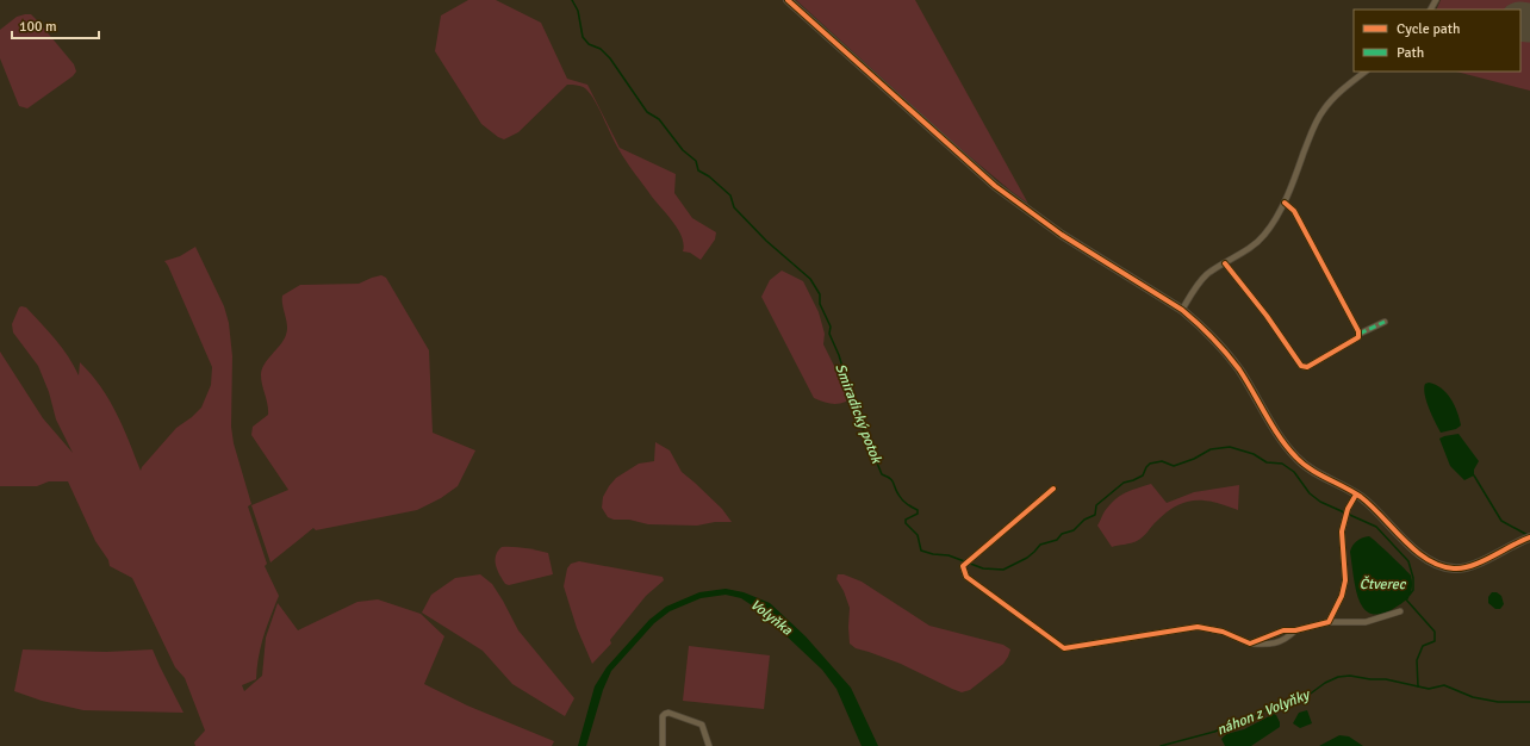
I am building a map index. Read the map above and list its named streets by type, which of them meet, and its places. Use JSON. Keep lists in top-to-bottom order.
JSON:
{
  "water": [
    "Smiradický potok",
    "Čtverec",
    "Volyňka",
    "náhon z Volyňky"
  ],
  "legend": ["Cycle path", "Path"],
  "scale_bar": "100 m"
}
